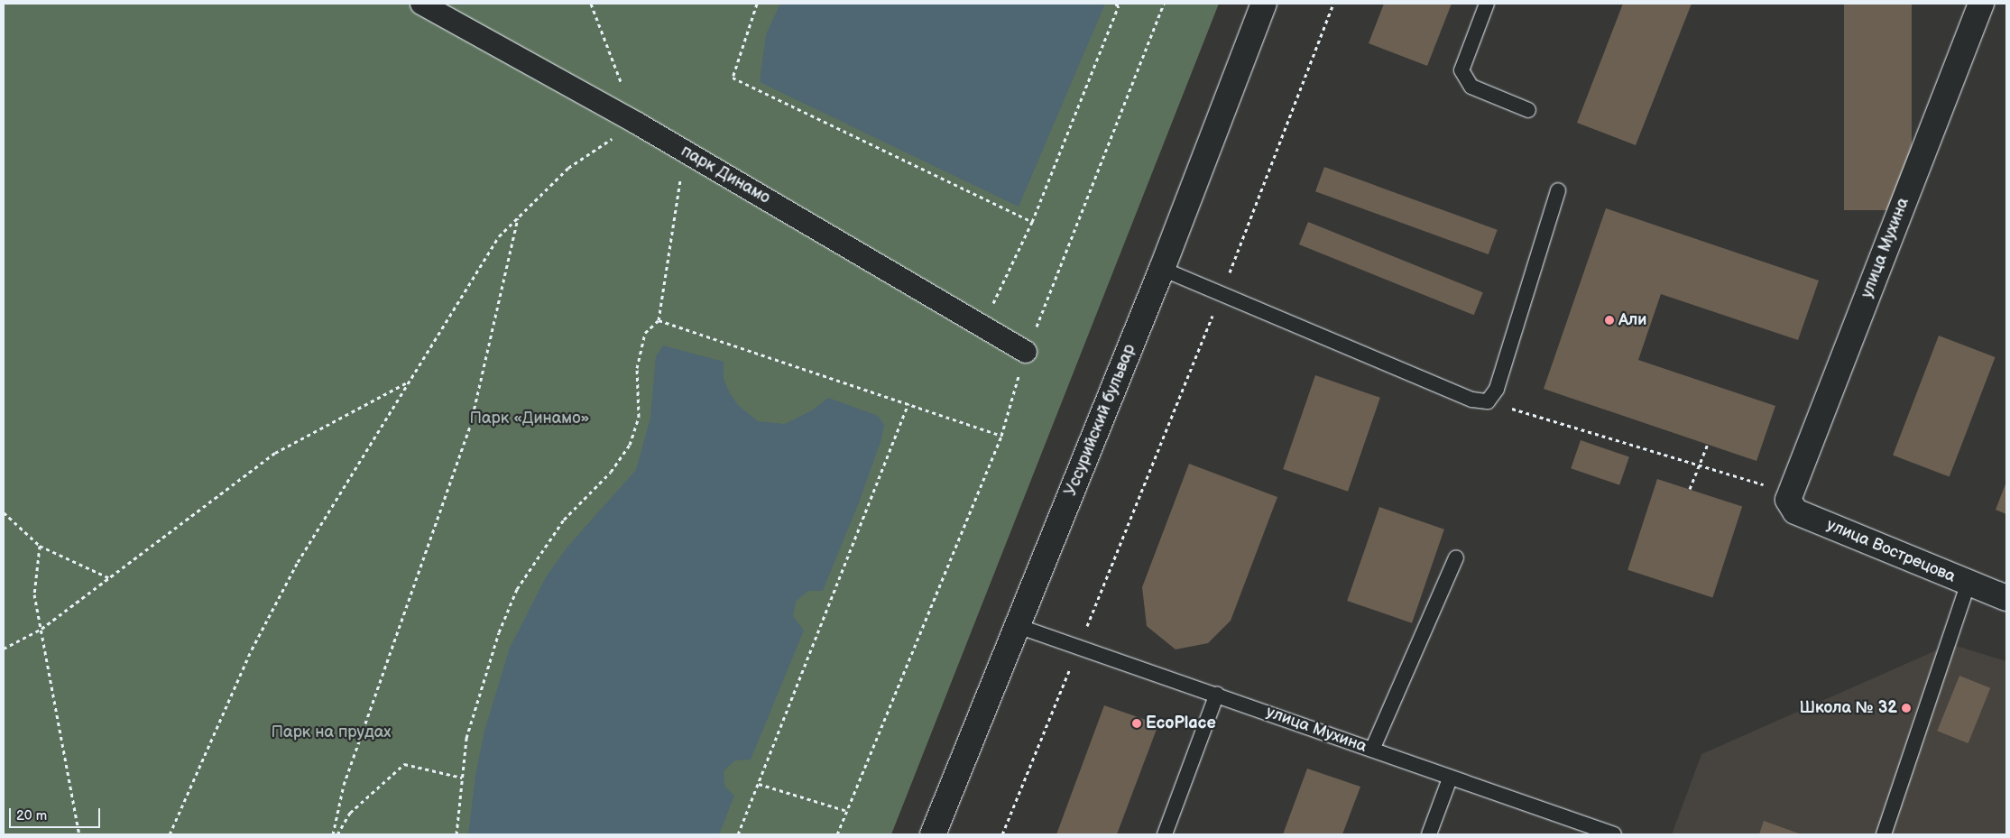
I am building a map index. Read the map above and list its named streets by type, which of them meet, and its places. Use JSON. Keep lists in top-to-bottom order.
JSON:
{
  "streets": {
    "street": [
      "парк Динамо",
      "улица Мухина",
      "Уссурийский бульвар",
      "улица Вострецова"
    ]
  },
  "crossings": [
    ["улица Мухина", "Уссурийский бульвар"],
    ["улица Мухина", "улица Вострецова"]
  ],
  "parks": ["Парк «Динамо»", "Парк на прудах"],
  "places": ["Али", "Школа № 32", "EcoPlace"],
  "scale_bar": "20 m"
}
